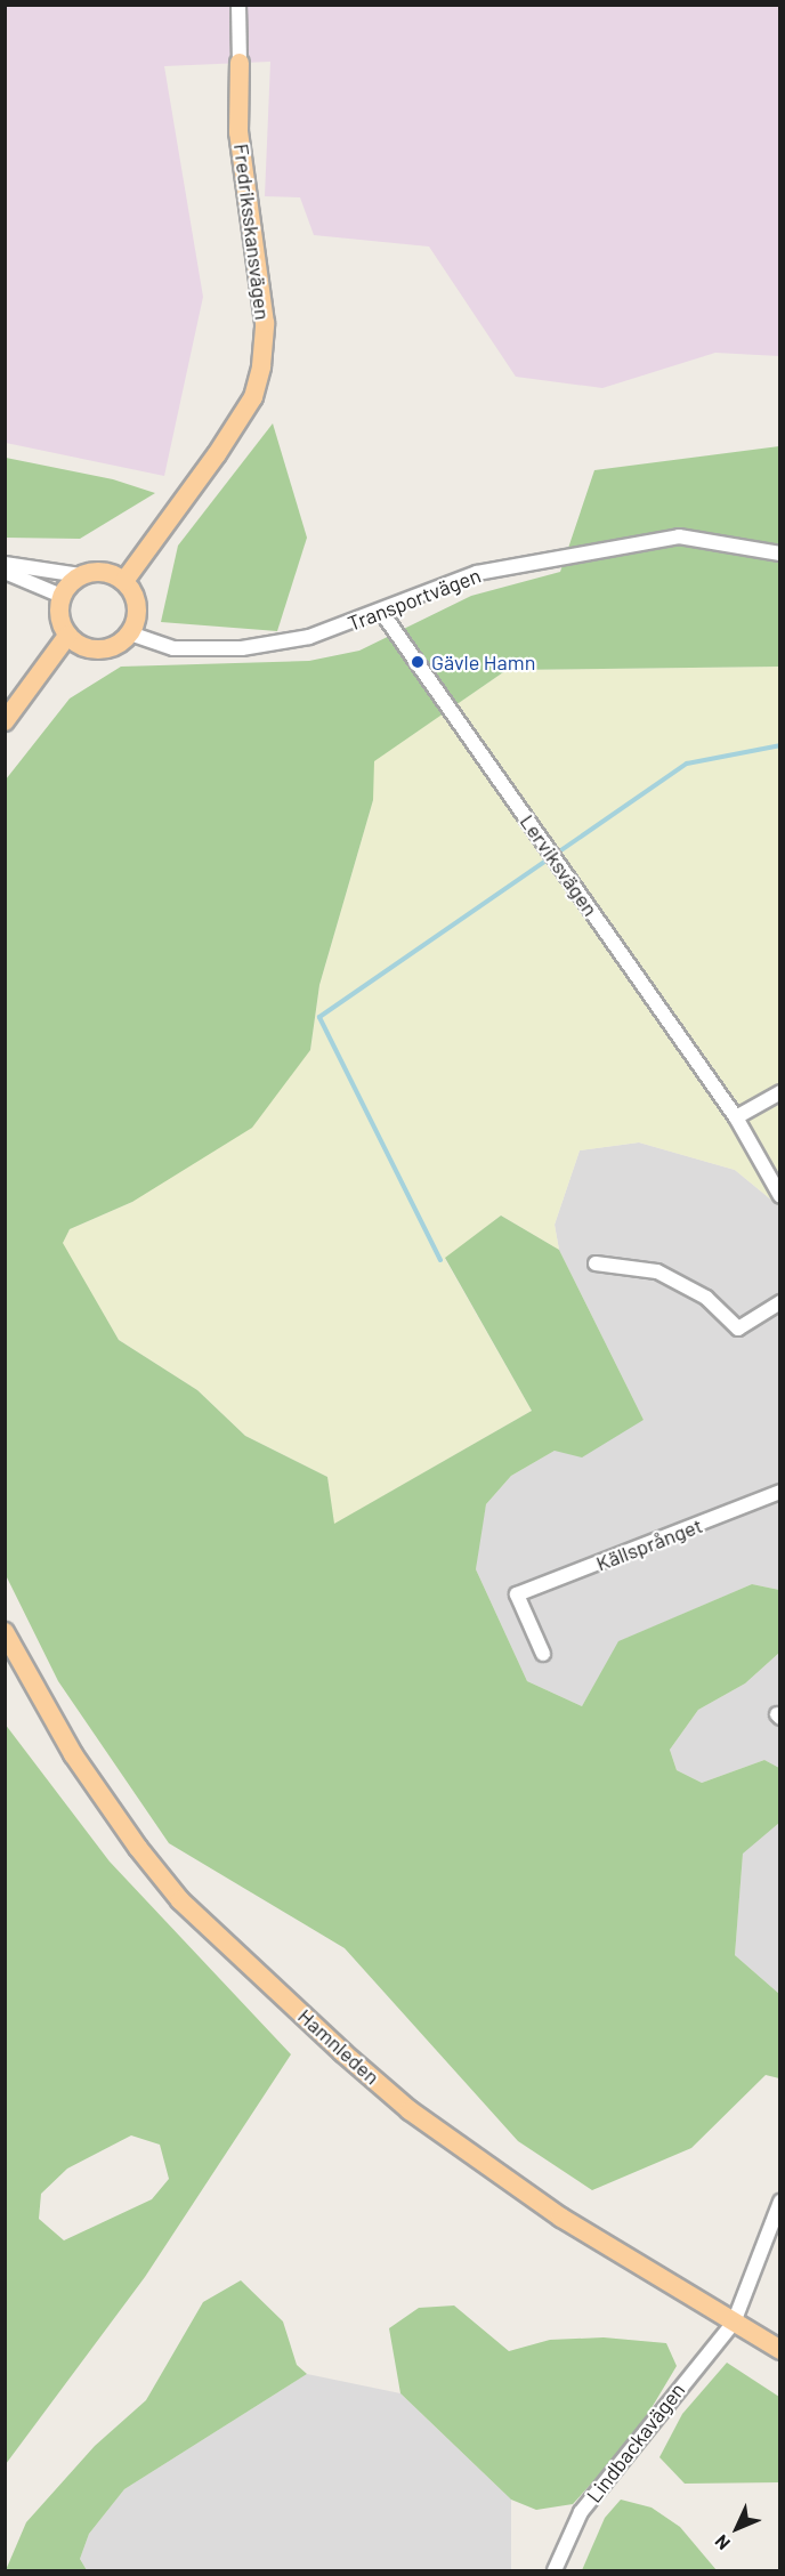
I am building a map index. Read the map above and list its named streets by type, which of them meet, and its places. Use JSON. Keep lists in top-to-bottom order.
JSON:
{
  "streets": {
    "main road": ["Fredriksskansvägen", "Hamnleden"],
    "street": [
      "Transportvägen",
      "Lerviksvägen",
      "Källsprånget",
      "Lindbackavägen"
    ]
  },
  "crossings": [
    ["Fredriksskansvägen", "Transportvägen"],
    ["Transportvägen", "Lerviksvägen"],
    ["Hamnleden", "Lindbackavägen"]
  ],
  "places": ["Gävle Hamn"],
  "north": "bottom left"
}
